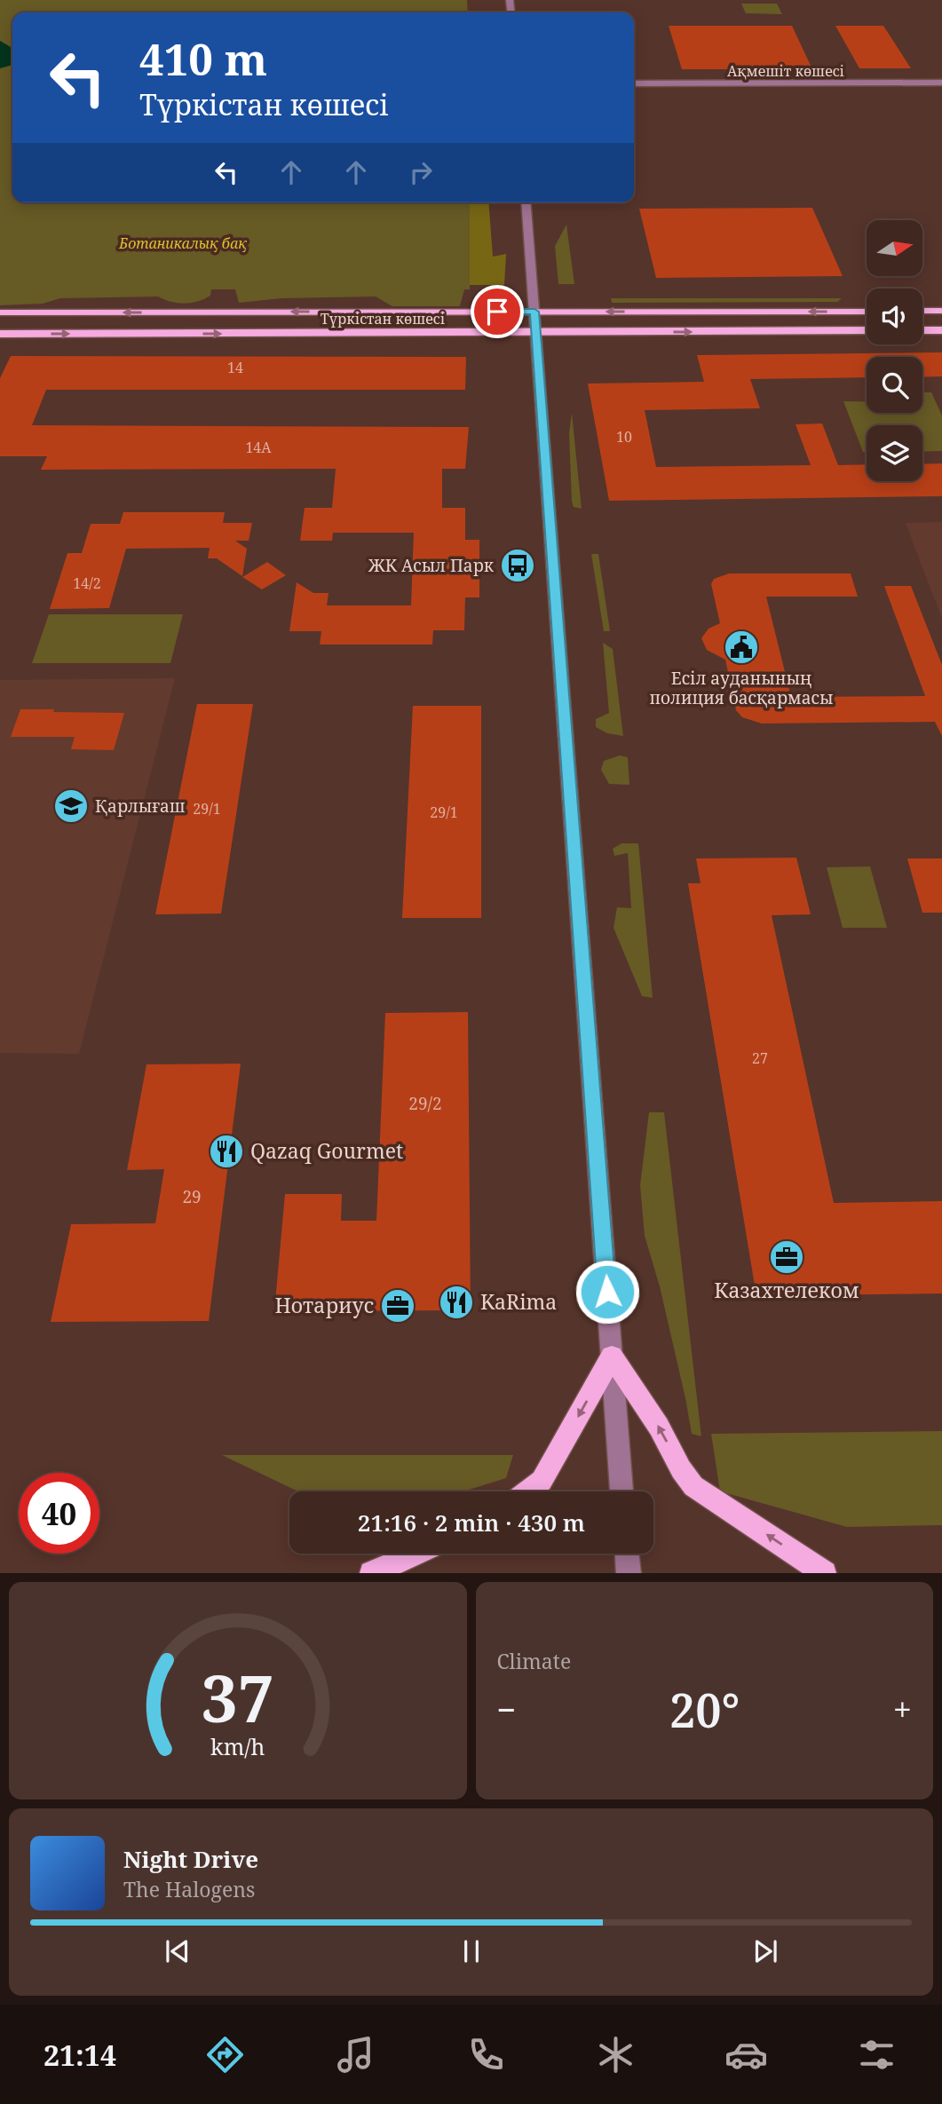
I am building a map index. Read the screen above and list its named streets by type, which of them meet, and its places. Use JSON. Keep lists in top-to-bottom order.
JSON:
{
  "streets": {
    "main road": ["Түркістан көшесі"],
    "street": ["Ақмешіт көшесі"]
  },
  "parks": ["Ботаникалық бақ"],
  "places": {
    "bus stop": ["ЖК Асыл Парк"],
    "public building": ["Есіл ауданының полиция басқармасы"],
    "school or university": ["Қарлығаш"],
    "restaurant": ["Qazaq Gourmet", "KaRima"],
    "office": ["Казахтелеком", "Нотариус"]
  },
  "house_numbers": [
    "14",
    "10",
    "14А",
    "14/2",
    "29/1",
    "29/1",
    "27",
    "29/2",
    "29"
  ],
  "north": "right",
  "page": {
    "turn": ["410 m", "Түркістан көшесі"],
    "limit": "40",
    "trip": "21:16 · 2 min · 430 m",
    "tile": "Climate",
    "heat": ["−", "20°", "+"],
    "song": ["Night Drive", "The Halogens"],
    "tabs": "21:14",
    "gauge": ["37", "km/h"]
  }
}
